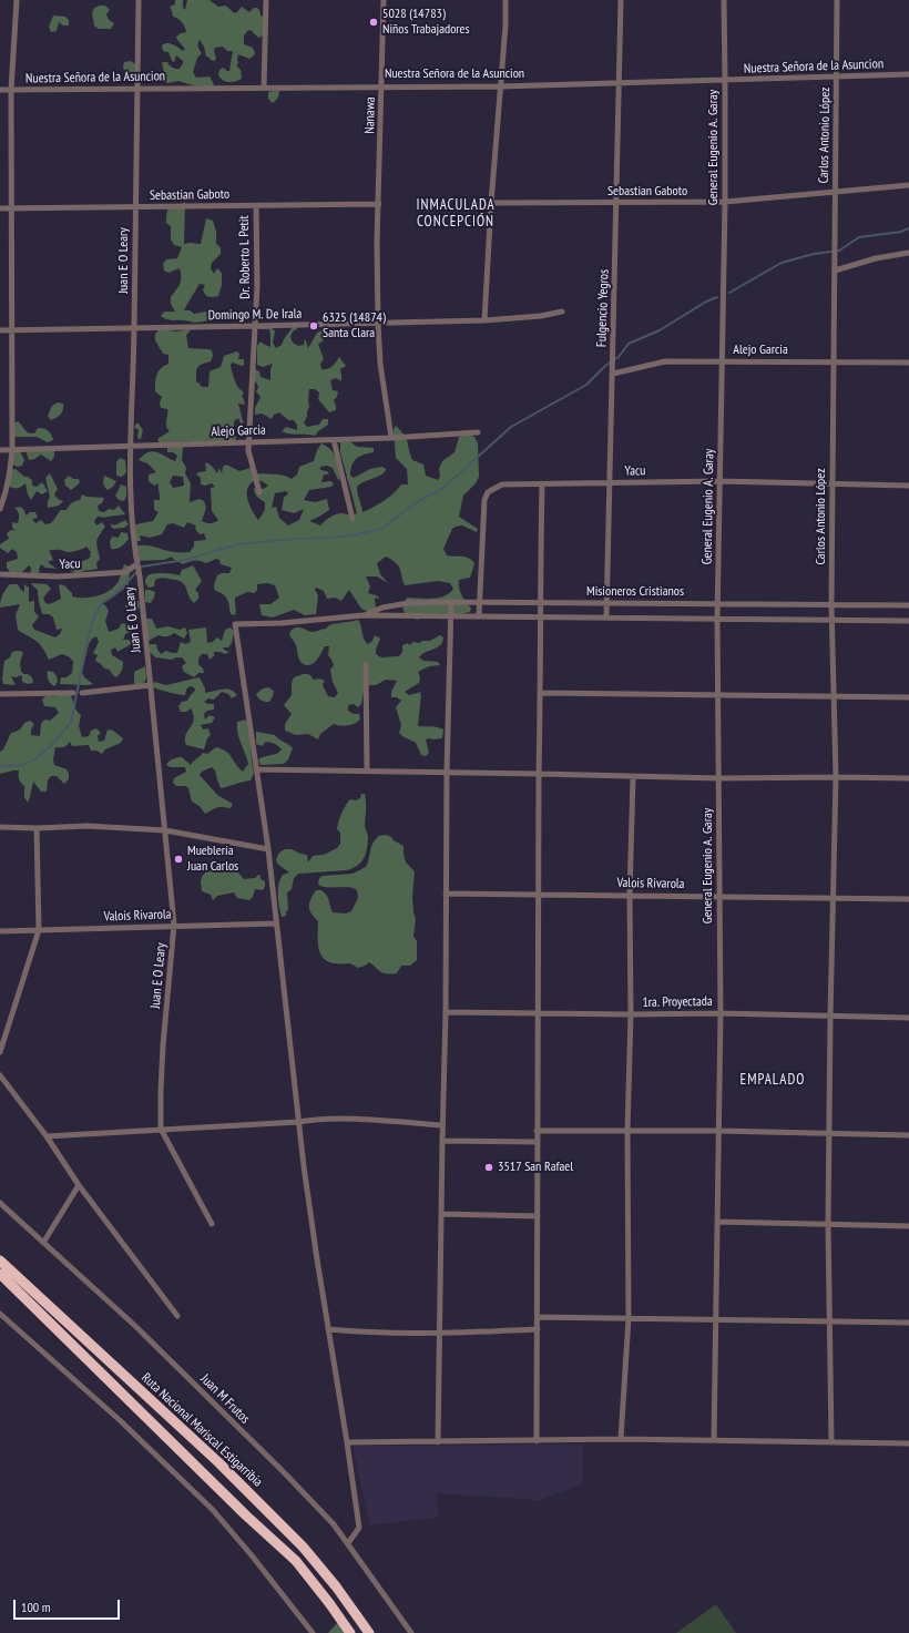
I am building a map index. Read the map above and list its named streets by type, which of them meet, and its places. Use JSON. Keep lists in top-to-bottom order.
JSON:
{
  "streets": {
    "highway": ["Ruta Nacional Mariscal Estigarribia"],
    "street": [
      "Nuestra Señora de la Asuncion",
      "Nanawa",
      "Carlos Antonio López",
      "General Eugenio A. Garay",
      "Sebastian Gaboto",
      "Dr. Roberto L Petit",
      "Juan E O Leary",
      "Fulgencio Yegros",
      "Domingo M. De Irala",
      "Alejo Garcia",
      "Yacu",
      "Misioneros Cristianos",
      "Valois Rivarola",
      "1ra. Proyectada",
      "Juan M Frutos"
    ]
  },
  "crossings": [
    ["Nuestra Señora de la Asuncion", "Nanawa"],
    ["Nuestra Señora de la Asuncion", "Carlos Antonio López"],
    ["Nuestra Señora de la Asuncion", "General Eugenio A. Garay"],
    ["Nuestra Señora de la Asuncion", "Juan E O Leary"],
    ["Nuestra Señora de la Asuncion", "Fulgencio Yegros"],
    ["Nanawa", "Sebastian Gaboto"],
    ["Nanawa", "Domingo M. De Irala"],
    ["Nanawa", "Alejo Garcia"],
    ["Carlos Antonio López", "Sebastian Gaboto"],
    ["Carlos Antonio López", "Alejo Garcia"],
    ["Carlos Antonio López", "Yacu"],
    ["Carlos Antonio López", "Misioneros Cristianos"],
    ["Carlos Antonio López", "Valois Rivarola"],
    ["Carlos Antonio López", "1ra. Proyectada"],
    ["General Eugenio A. Garay", "Sebastian Gaboto"],
    ["General Eugenio A. Garay", "Alejo Garcia"],
    ["General Eugenio A. Garay", "Yacu"],
    ["General Eugenio A. Garay", "Misioneros Cristianos"],
    ["General Eugenio A. Garay", "Valois Rivarola"],
    ["General Eugenio A. Garay", "1ra. Proyectada"],
    ["Sebastian Gaboto", "Dr. Roberto L Petit"],
    ["Sebastian Gaboto", "Juan E O Leary"],
    ["Sebastian Gaboto", "Fulgencio Yegros"],
    ["Dr. Roberto L Petit", "Domingo M. De Irala"],
    ["Dr. Roberto L Petit", "Alejo Garcia"],
    ["Juan E O Leary", "Domingo M. De Irala"],
    ["Juan E O Leary", "Alejo Garcia"],
    ["Juan E O Leary", "Yacu"],
    ["Juan E O Leary", "Valois Rivarola"],
    ["Fulgencio Yegros", "Alejo Garcia"],
    ["Fulgencio Yegros", "Yacu"],
    ["Fulgencio Yegros", "Misioneros Cristianos"],
    ["Yacu", "Misioneros Cristianos"]
  ],
  "districts": ["INMACULADA CONCEPCIÓN", "EMPALADO"],
  "places": [
    "5028 (14783) Niños Trabajadores",
    "6325 (14874) Santa Clara",
    "Mueblería Juan Carlos",
    "3517 San Rafael"
  ],
  "scale_bar": "100 m"
}
